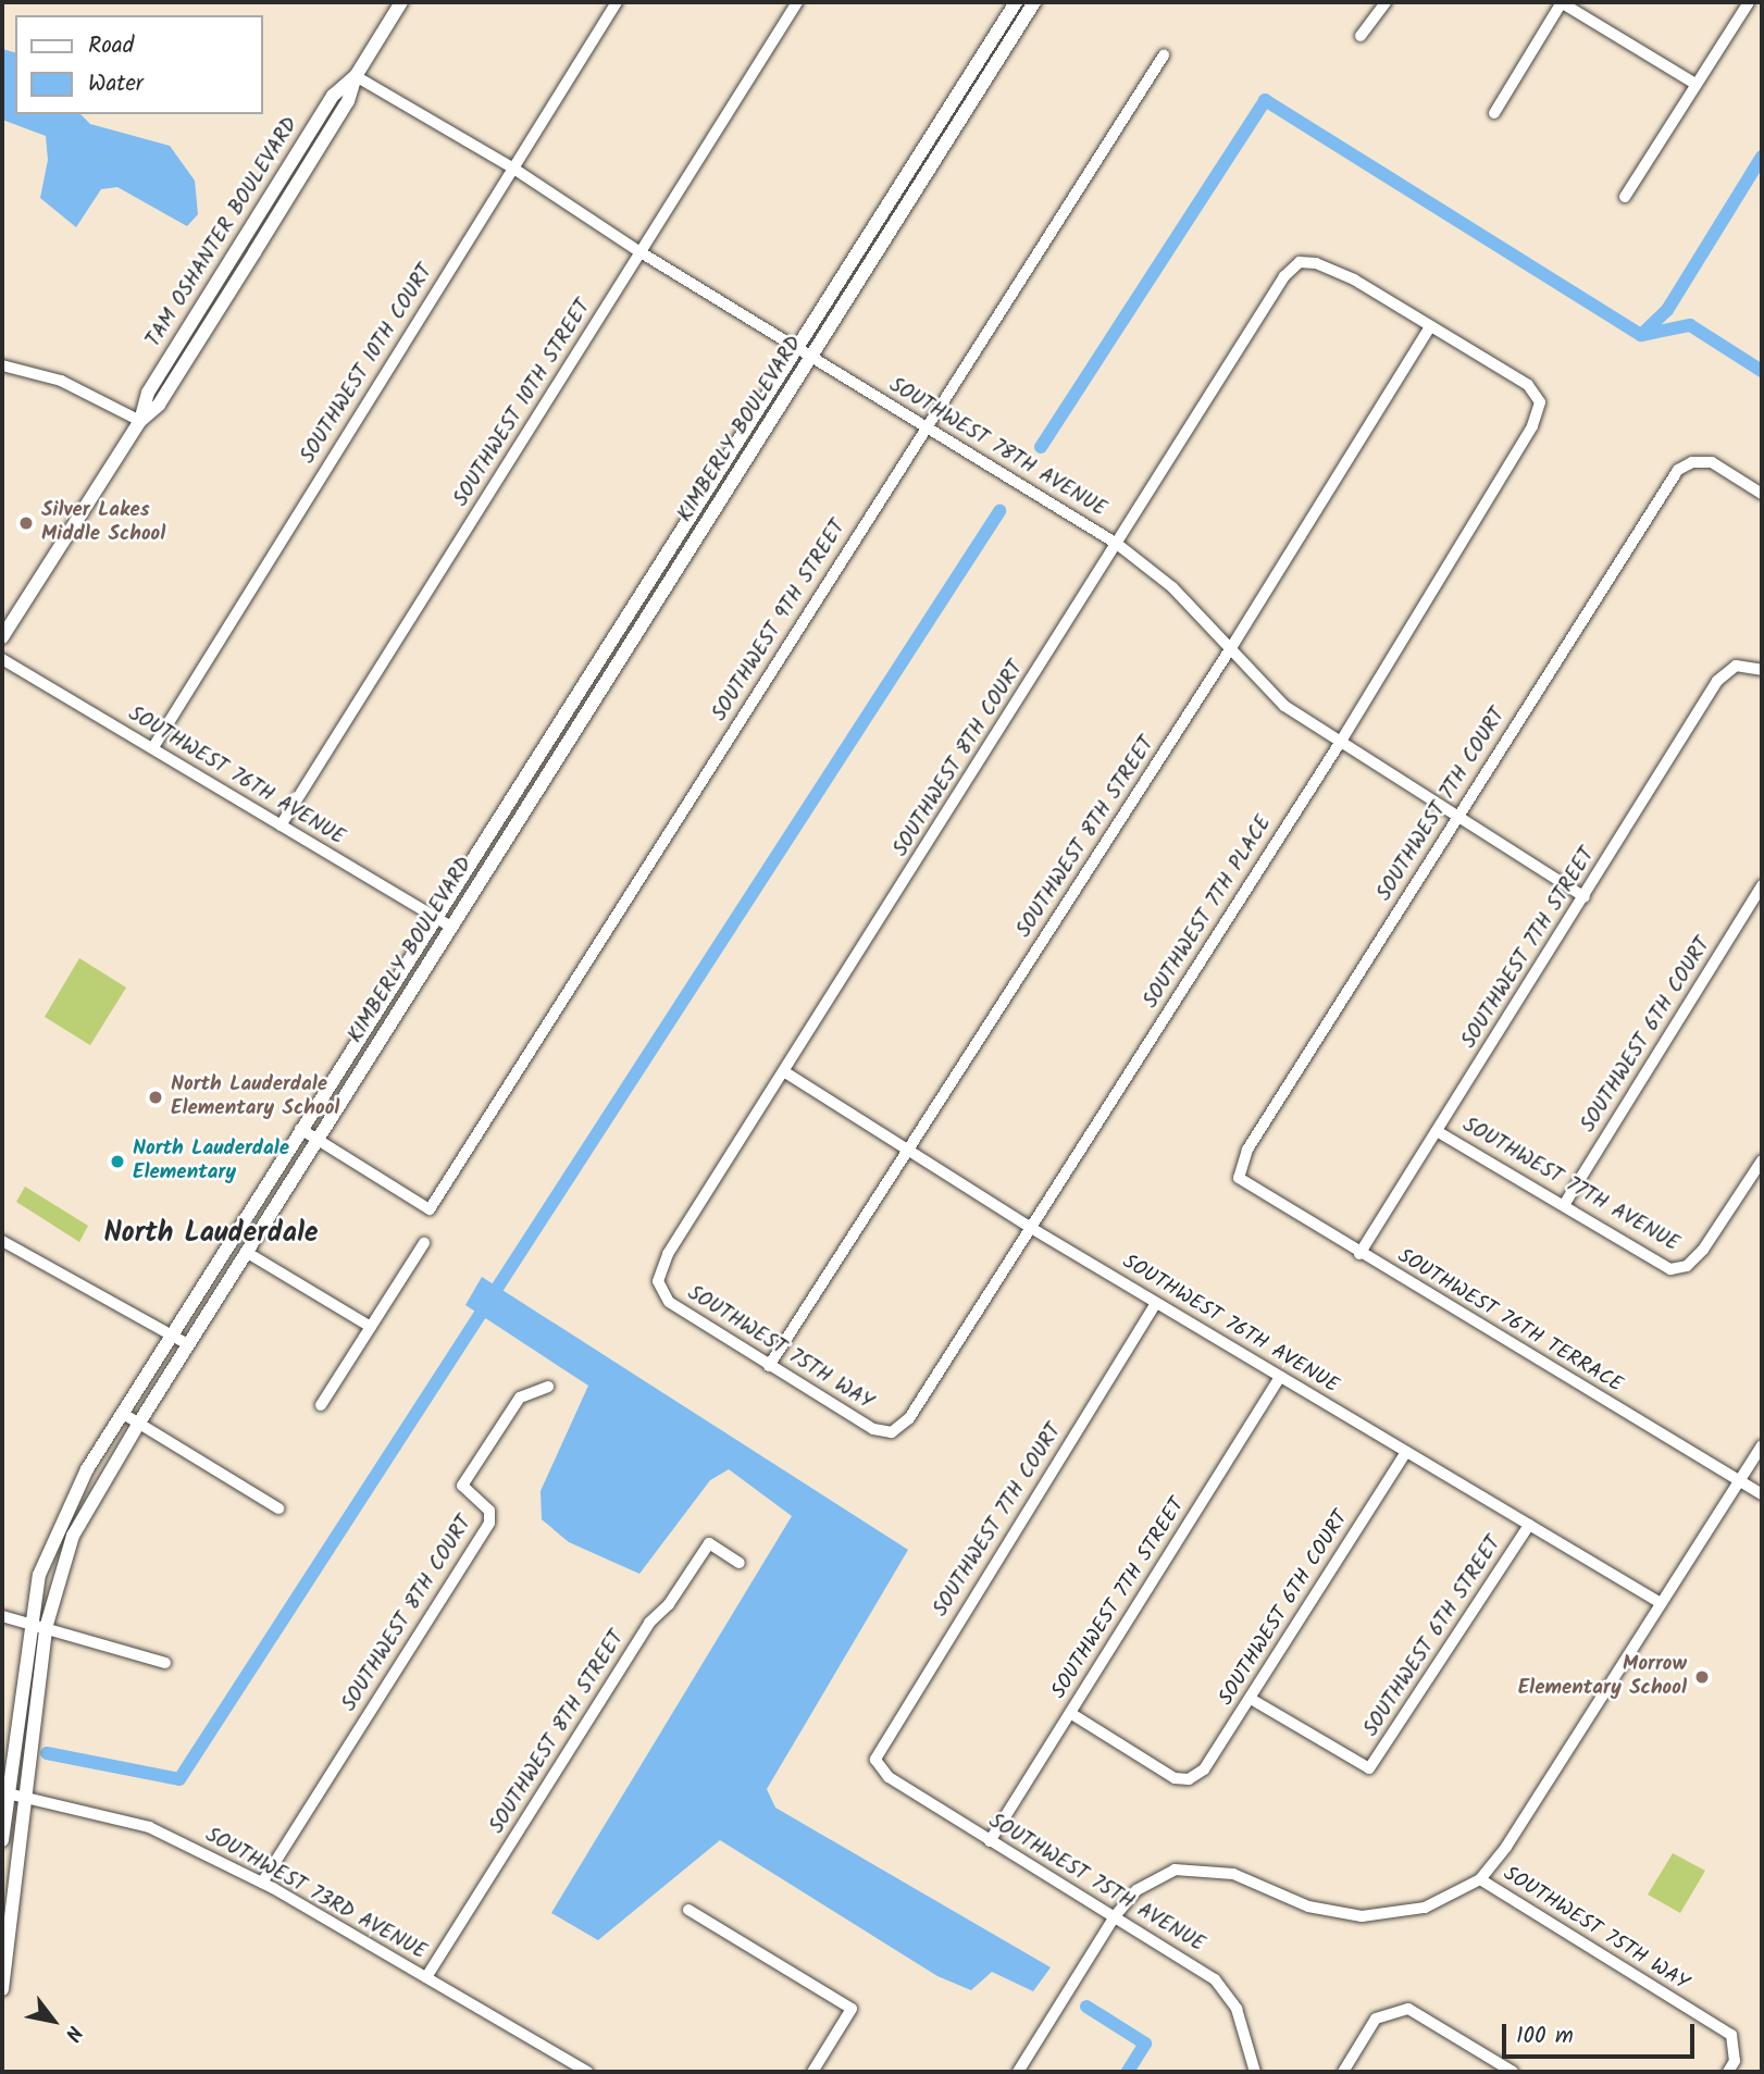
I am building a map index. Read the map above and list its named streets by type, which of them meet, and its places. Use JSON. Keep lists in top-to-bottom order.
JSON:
{
  "streets": {
    "street": [
      "TAM OSHANTER BOULEVARD",
      "SOUTHWEST 10TH COURT",
      "SOUTHWEST 10TH STREET",
      "KIMBERLY BOULEVARD",
      "SOUTHWEST 78TH AVENUE",
      "SOUTHWEST 9TH STREET",
      "SOUTHWEST 8TH COURT",
      "SOUTHWEST 76TH AVENUE",
      "SOUTHWEST 7TH COURT",
      "SOUTHWEST 8TH STREET",
      "SOUTHWEST 7TH PLACE",
      "SOUTHWEST 7TH STREET",
      "SOUTHWEST 6TH COURT",
      "SOUTHWEST 77TH AVENUE",
      "SOUTHWEST 76TH TERRACE",
      "SOUTHWEST 75TH WAY",
      "SOUTHWEST 6TH STREET",
      "SOUTHWEST 75TH AVENUE",
      "SOUTHWEST 73RD AVENUE"
    ]
  },
  "crossings": [
    ["TAM OSHANTER BOULEVARD", "SOUTHWEST 78TH AVENUE"],
    ["SOUTHWEST 10TH COURT", "SOUTHWEST 78TH AVENUE"],
    ["SOUTHWEST 10TH COURT", "SOUTHWEST 76TH AVENUE"],
    ["SOUTHWEST 10TH STREET", "SOUTHWEST 78TH AVENUE"],
    ["SOUTHWEST 10TH STREET", "SOUTHWEST 76TH AVENUE"],
    ["KIMBERLY BOULEVARD", "SOUTHWEST 78TH AVENUE"],
    ["KIMBERLY BOULEVARD", "SOUTHWEST 9TH STREET"],
    ["KIMBERLY BOULEVARD", "SOUTHWEST 76TH AVENUE"],
    ["KIMBERLY BOULEVARD", "SOUTHWEST 73RD AVENUE"],
    ["SOUTHWEST 78TH AVENUE", "SOUTHWEST 9TH STREET"],
    ["SOUTHWEST 78TH AVENUE", "SOUTHWEST 8TH COURT"],
    ["SOUTHWEST 78TH AVENUE", "SOUTHWEST 7TH COURT"],
    ["SOUTHWEST 78TH AVENUE", "SOUTHWEST 8TH STREET"],
    ["SOUTHWEST 78TH AVENUE", "SOUTHWEST 7TH PLACE"],
    ["SOUTHWEST 78TH AVENUE", "SOUTHWEST 7TH STREET"],
    ["SOUTHWEST 8TH COURT", "SOUTHWEST 76TH AVENUE"],
    ["SOUTHWEST 8TH COURT", "SOUTHWEST 8TH STREET"],
    ["SOUTHWEST 8TH COURT", "SOUTHWEST 7TH PLACE"],
    ["SOUTHWEST 8TH COURT", "SOUTHWEST 75TH WAY"],
    ["SOUTHWEST 8TH COURT", "SOUTHWEST 73RD AVENUE"],
    ["SOUTHWEST 76TH AVENUE", "SOUTHWEST 7TH COURT"],
    ["SOUTHWEST 76TH AVENUE", "SOUTHWEST 8TH STREET"],
    ["SOUTHWEST 76TH AVENUE", "SOUTHWEST 7TH PLACE"],
    ["SOUTHWEST 76TH AVENUE", "SOUTHWEST 7TH STREET"],
    ["SOUTHWEST 76TH AVENUE", "SOUTHWEST 6TH COURT"],
    ["SOUTHWEST 76TH AVENUE", "SOUTHWEST 6TH STREET"],
    ["SOUTHWEST 7TH COURT", "SOUTHWEST 76TH TERRACE"],
    ["SOUTHWEST 7TH COURT", "SOUTHWEST 75TH AVENUE"],
    ["SOUTHWEST 8TH STREET", "SOUTHWEST 7TH PLACE"],
    ["SOUTHWEST 8TH STREET", "SOUTHWEST 75TH WAY"],
    ["SOUTHWEST 8TH STREET", "SOUTHWEST 73RD AVENUE"],
    ["SOUTHWEST 7TH PLACE", "SOUTHWEST 75TH WAY"],
    ["SOUTHWEST 7TH STREET", "SOUTHWEST 6TH COURT"],
    ["SOUTHWEST 7TH STREET", "SOUTHWEST 77TH AVENUE"],
    ["SOUTHWEST 7TH STREET", "SOUTHWEST 76TH TERRACE"],
    ["SOUTHWEST 7TH STREET", "SOUTHWEST 75TH AVENUE"],
    ["SOUTHWEST 6TH COURT", "SOUTHWEST 77TH AVENUE"],
    ["SOUTHWEST 6TH COURT", "SOUTHWEST 6TH STREET"]
  ],
  "districts": ["North Lauderdale"],
  "places": [
    "Silver Lakes Middle School",
    "North Lauderdale Elementary School",
    "North Lauderdale Elementary",
    "Morrow Elementary School"
  ],
  "legend": ["Road", "Water"],
  "scale_bar": "100 m",
  "north": "bottom right"
}
